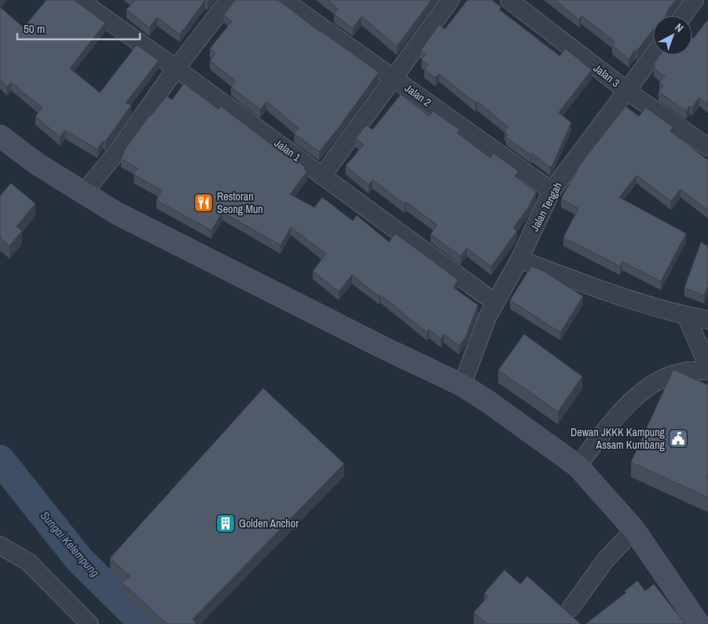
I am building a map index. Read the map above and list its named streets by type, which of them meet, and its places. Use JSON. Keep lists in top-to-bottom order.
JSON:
{
  "streets": {
    "street": [
      "Jalan 3",
      "Jalan 2",
      "Jalan 1",
      "Jalan Tengah"
    ]
  },
  "crossings": [
    ["Jalan 3", "Jalan Tengah"],
    ["Jalan 2", "Jalan Tengah"],
    ["Jalan 1", "Jalan Tengah"]
  ],
  "water": ["Sungai Kelempung"],
  "places": {
    "restaurant": ["Restoran Seong Mun"],
    "public building": ["Dewan JKKK Kampung Assam Kumbang"],
    "building": ["Golden Anchor"]
  },
  "scale_bar": "50 m",
  "north": "top right"
}
